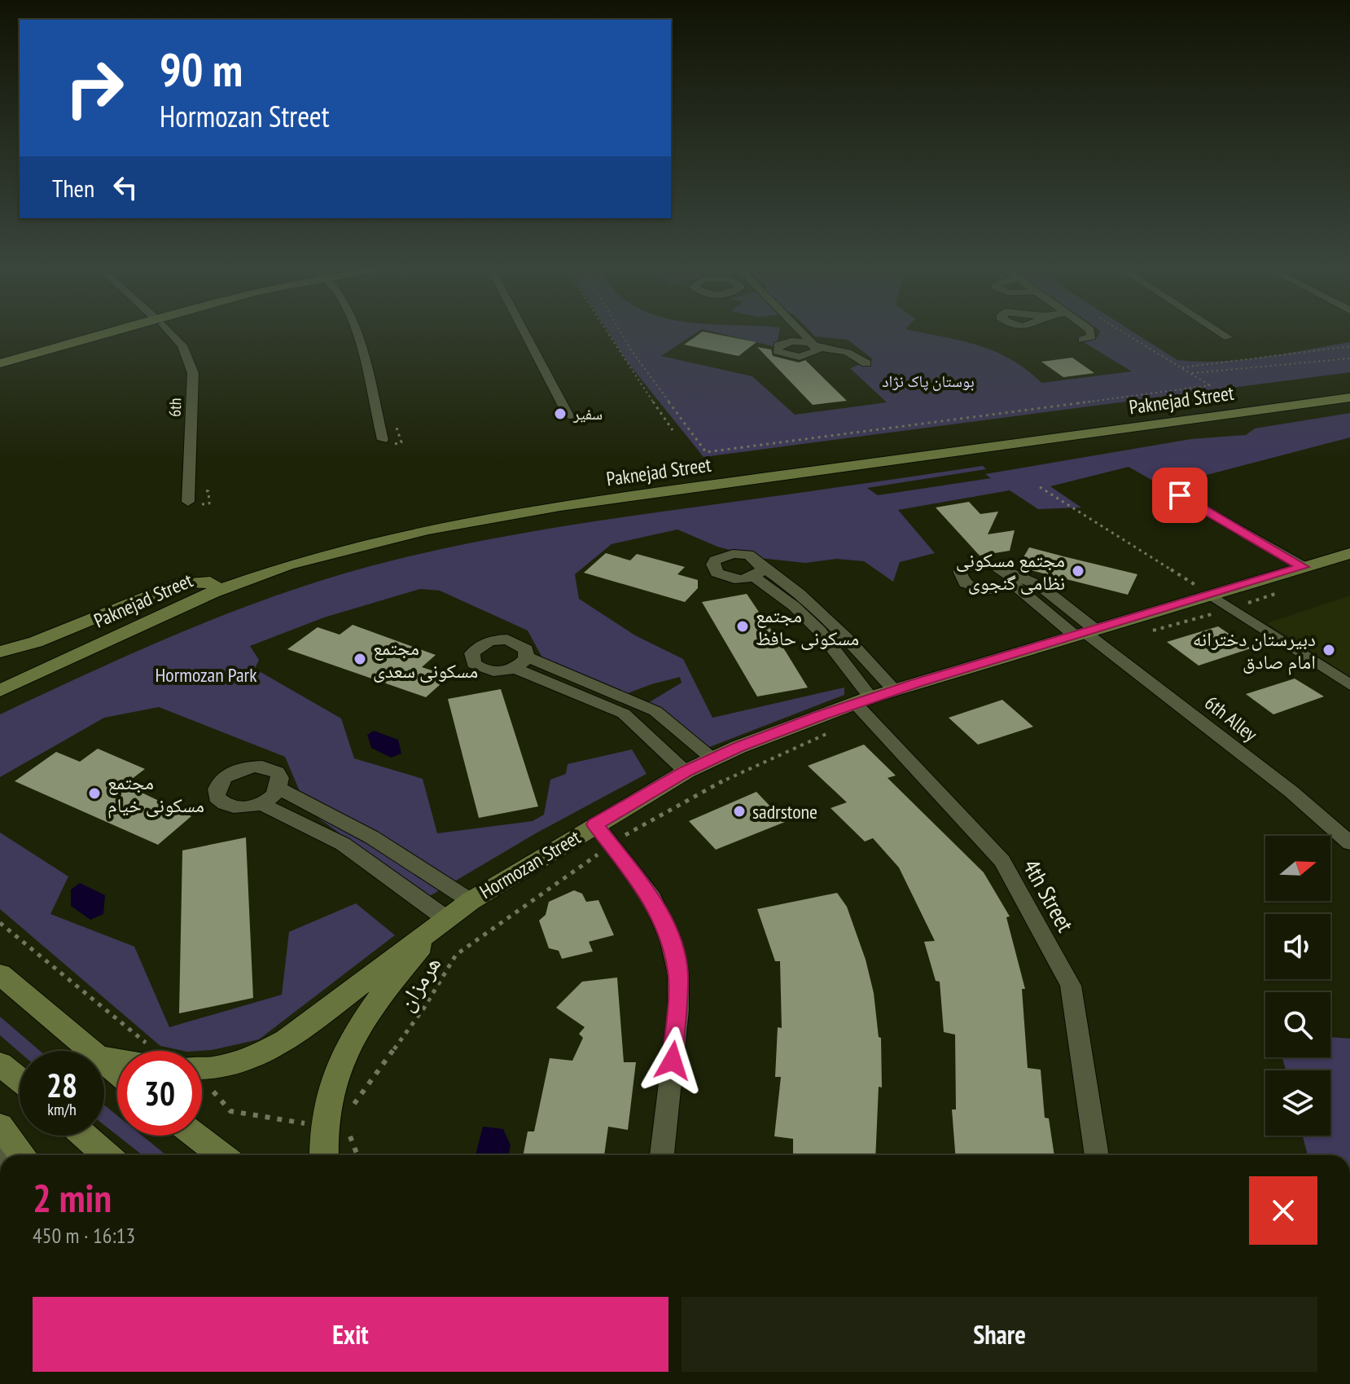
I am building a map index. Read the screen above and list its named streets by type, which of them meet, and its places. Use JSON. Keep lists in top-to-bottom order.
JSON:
{
  "streets": {
    "main road": ["Paknejad Street", "Hormozan Street"],
    "street": ["6th", "6th Alley", "4th Street"],
    "path": ["هرمزان"]
  },
  "crossings": [
    ["6th Alley", "Hormozan Street"],
    ["Hormozan Street", "4th Street"]
  ],
  "parks": ["بوستان پاک نژاد", "Hormozan Park"],
  "places": [
    "سفیر",
    "مجتمع مسکونی نظامی گنجوی",
    "مجتمع مسکونی حافظ",
    "دبیرستان دخترانه امام صادق",
    "مجتمع مسکونی سعدی",
    "مجتمع مسکونی خیام",
    "sadrstone"
  ],
  "north": "right",
  "page": {
    "turn": ["90 m", "Hormozan Street"],
    "then": "Then",
    "speed": "28 km/h",
    "limit": "30",
    "heading": ["2 min", "450 m · 16:13"],
    "buttons": ["Exit", "Share"]
  }
}
